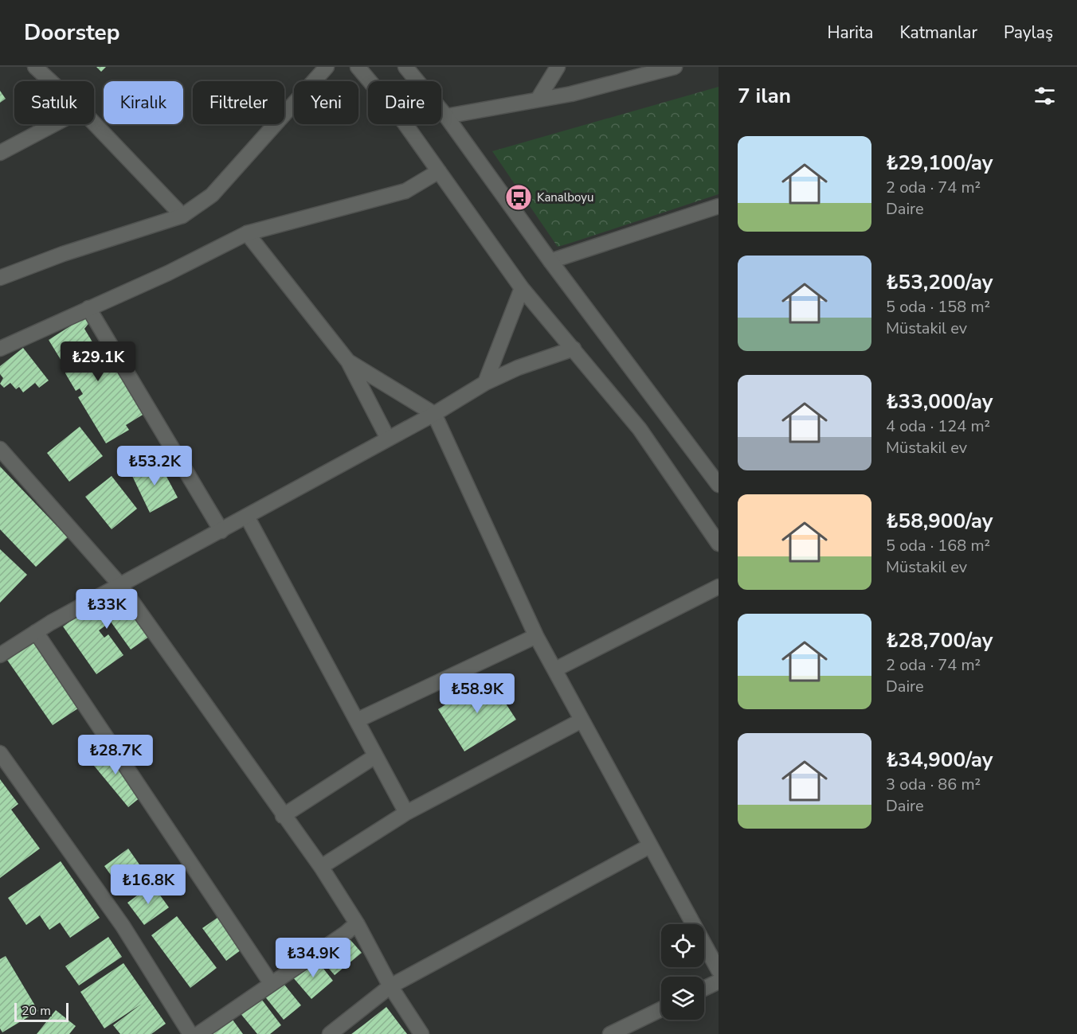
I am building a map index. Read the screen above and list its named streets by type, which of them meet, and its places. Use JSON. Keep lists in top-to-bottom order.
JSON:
{
  "places": {
    "bus stop": ["Kanalboyu"]
  },
  "scale_bar": "20 m",
  "page": {
    "header": "Doorstep",
    "nav": ["Harita", "Katmanlar", "Paylaş"],
    "heading": "7 ilan",
    "chip": [
      "Satılık",
      "Kiralık",
      "Filtreler",
      "Yeni",
      "Daire"
    ],
    "list": [
      {
        "name": "₺29,100/ay",
        "note": "2 oda · 74 m² · Daire"
      },
      {
        "name": "₺53,200/ay",
        "note": "5 oda · 158 m² · Müstakil ev"
      },
      {
        "name": "₺33,000/ay",
        "note": "4 oda · 124 m² · Müstakil ev"
      },
      {
        "name": "₺58,900/ay",
        "note": "5 oda · 168 m² · Müstakil ev"
      },
      {
        "name": "₺28,700/ay",
        "note": "2 oda · 74 m² · Daire"
      },
      {
        "name": "₺34,900/ay",
        "note": "3 oda · 86 m² · Daire"
      }
    ],
    "price": [
      "₺29.1K",
      "₺53.2K",
      "₺33K",
      "₺58.9K",
      "₺28.7K",
      "₺16.8K",
      "₺34.9K"
    ],
    "scale": "20 m"
  }
}
